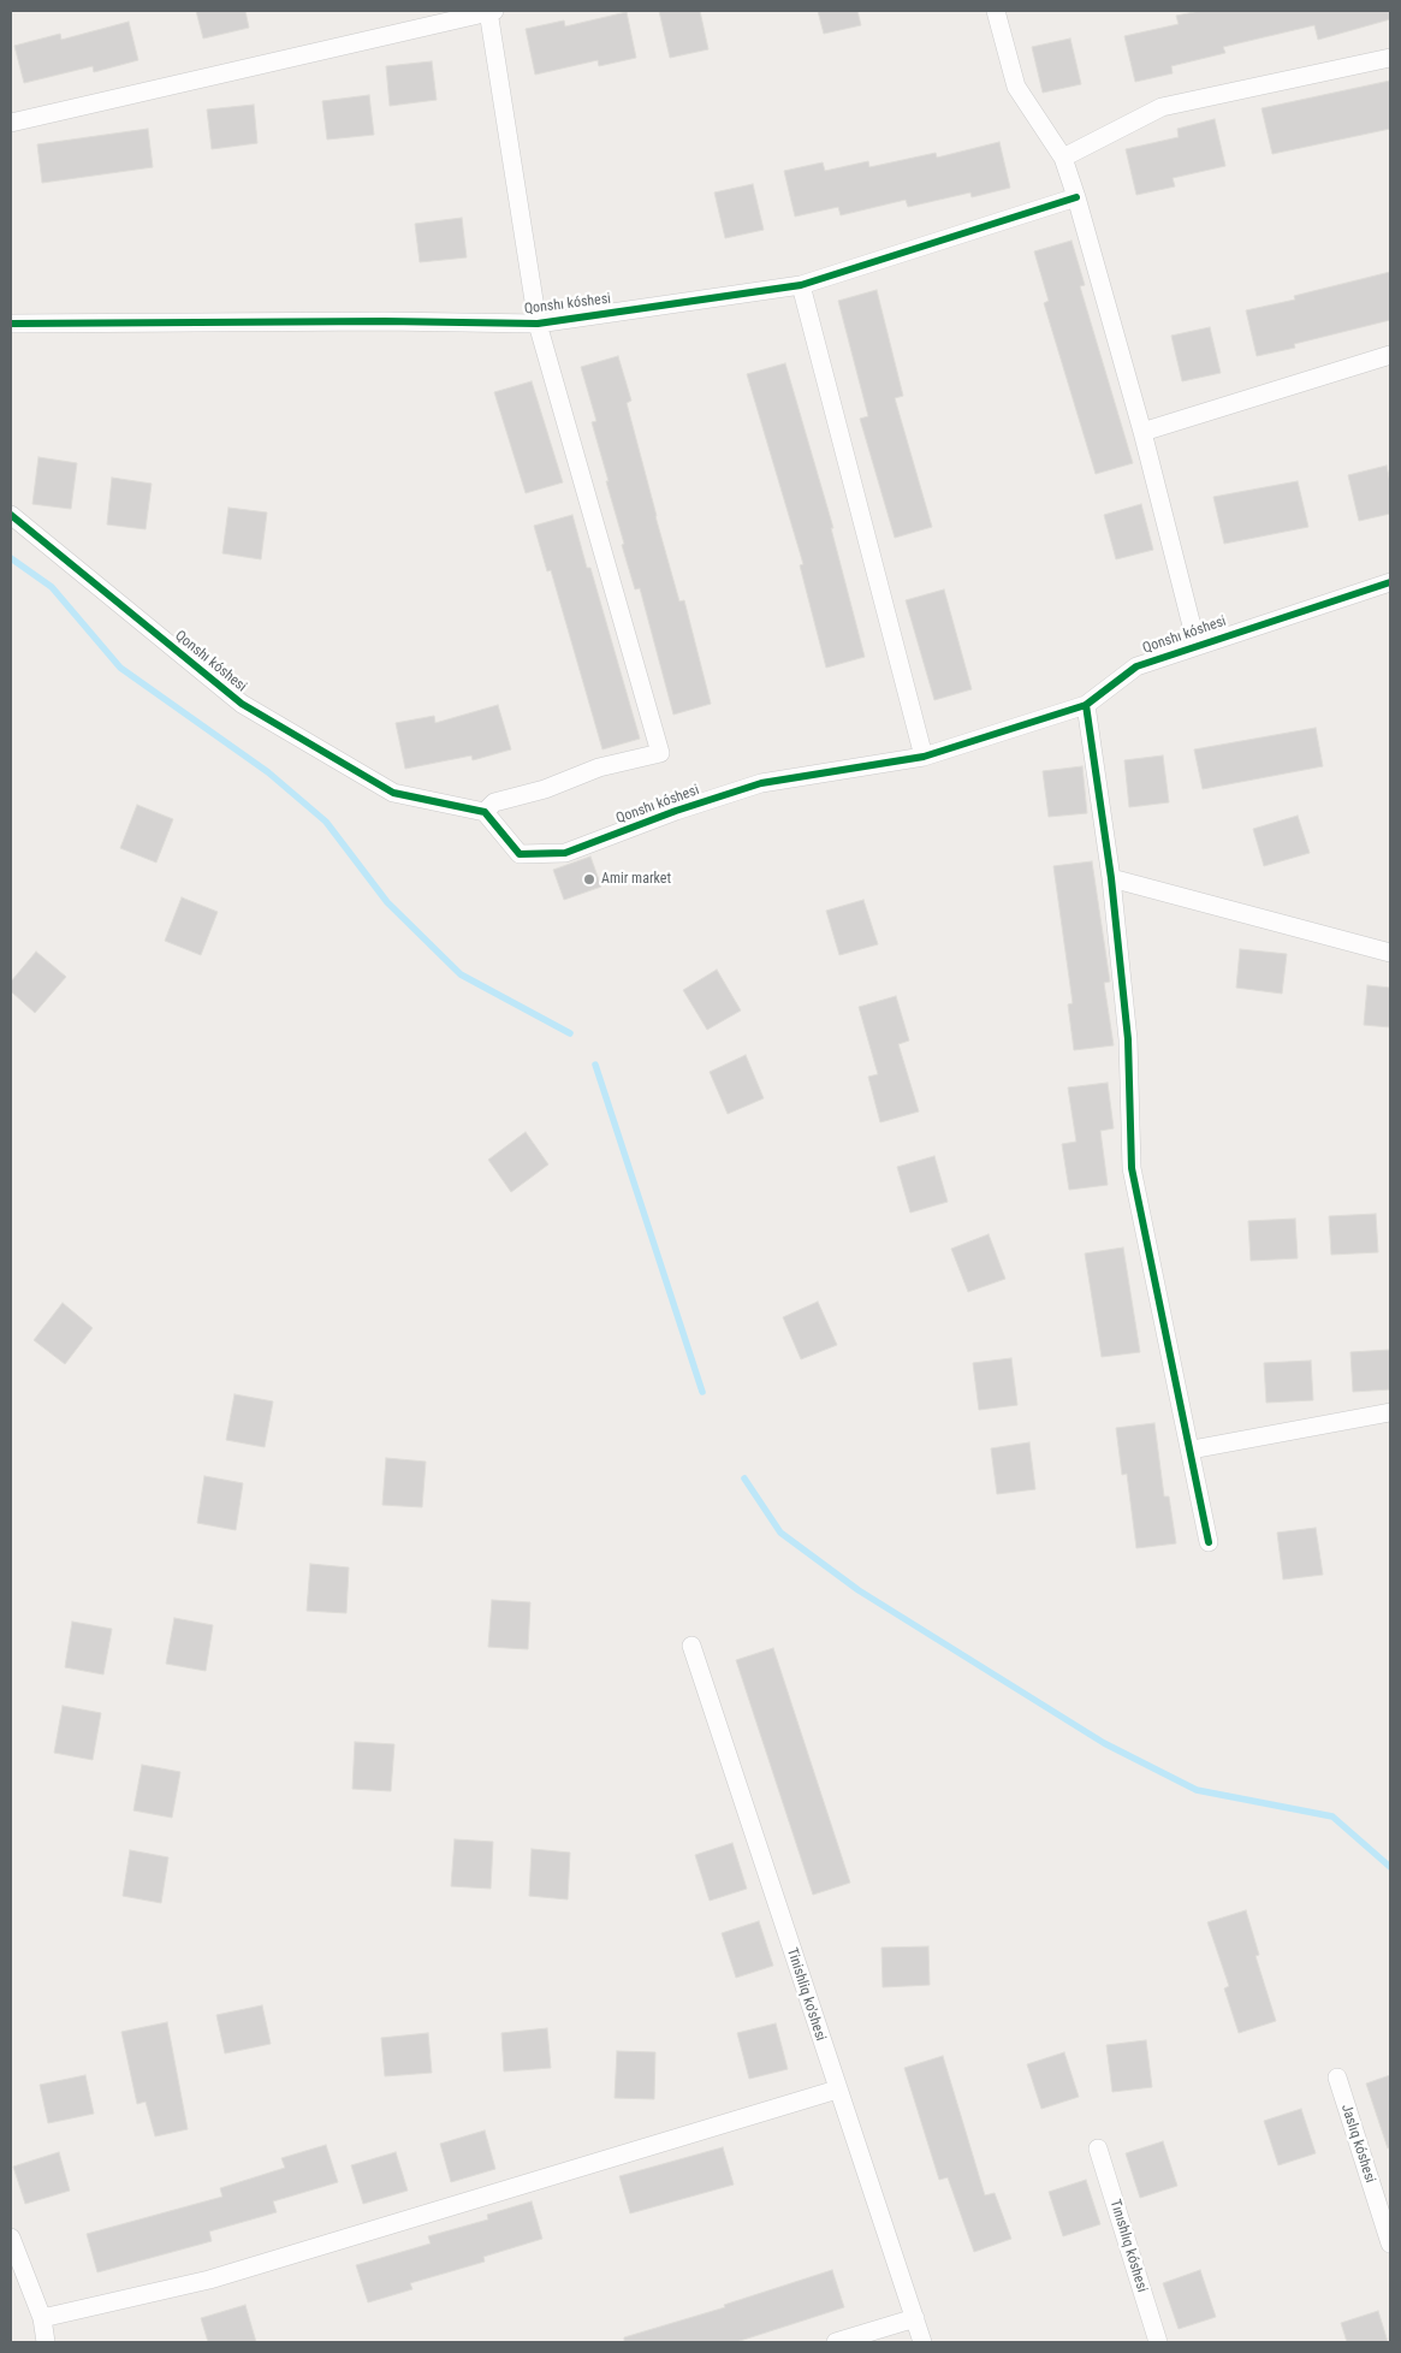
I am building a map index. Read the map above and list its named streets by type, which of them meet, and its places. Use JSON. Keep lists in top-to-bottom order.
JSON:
{
  "streets": {
    "street": [
      "Qonshı kóshesi",
      "Tinishliq ko'shesi",
      "Jaslıq kóshesi",
      "Tınıshlıq kóshesi"
    ]
  },
  "places": ["Amir market"]
}
